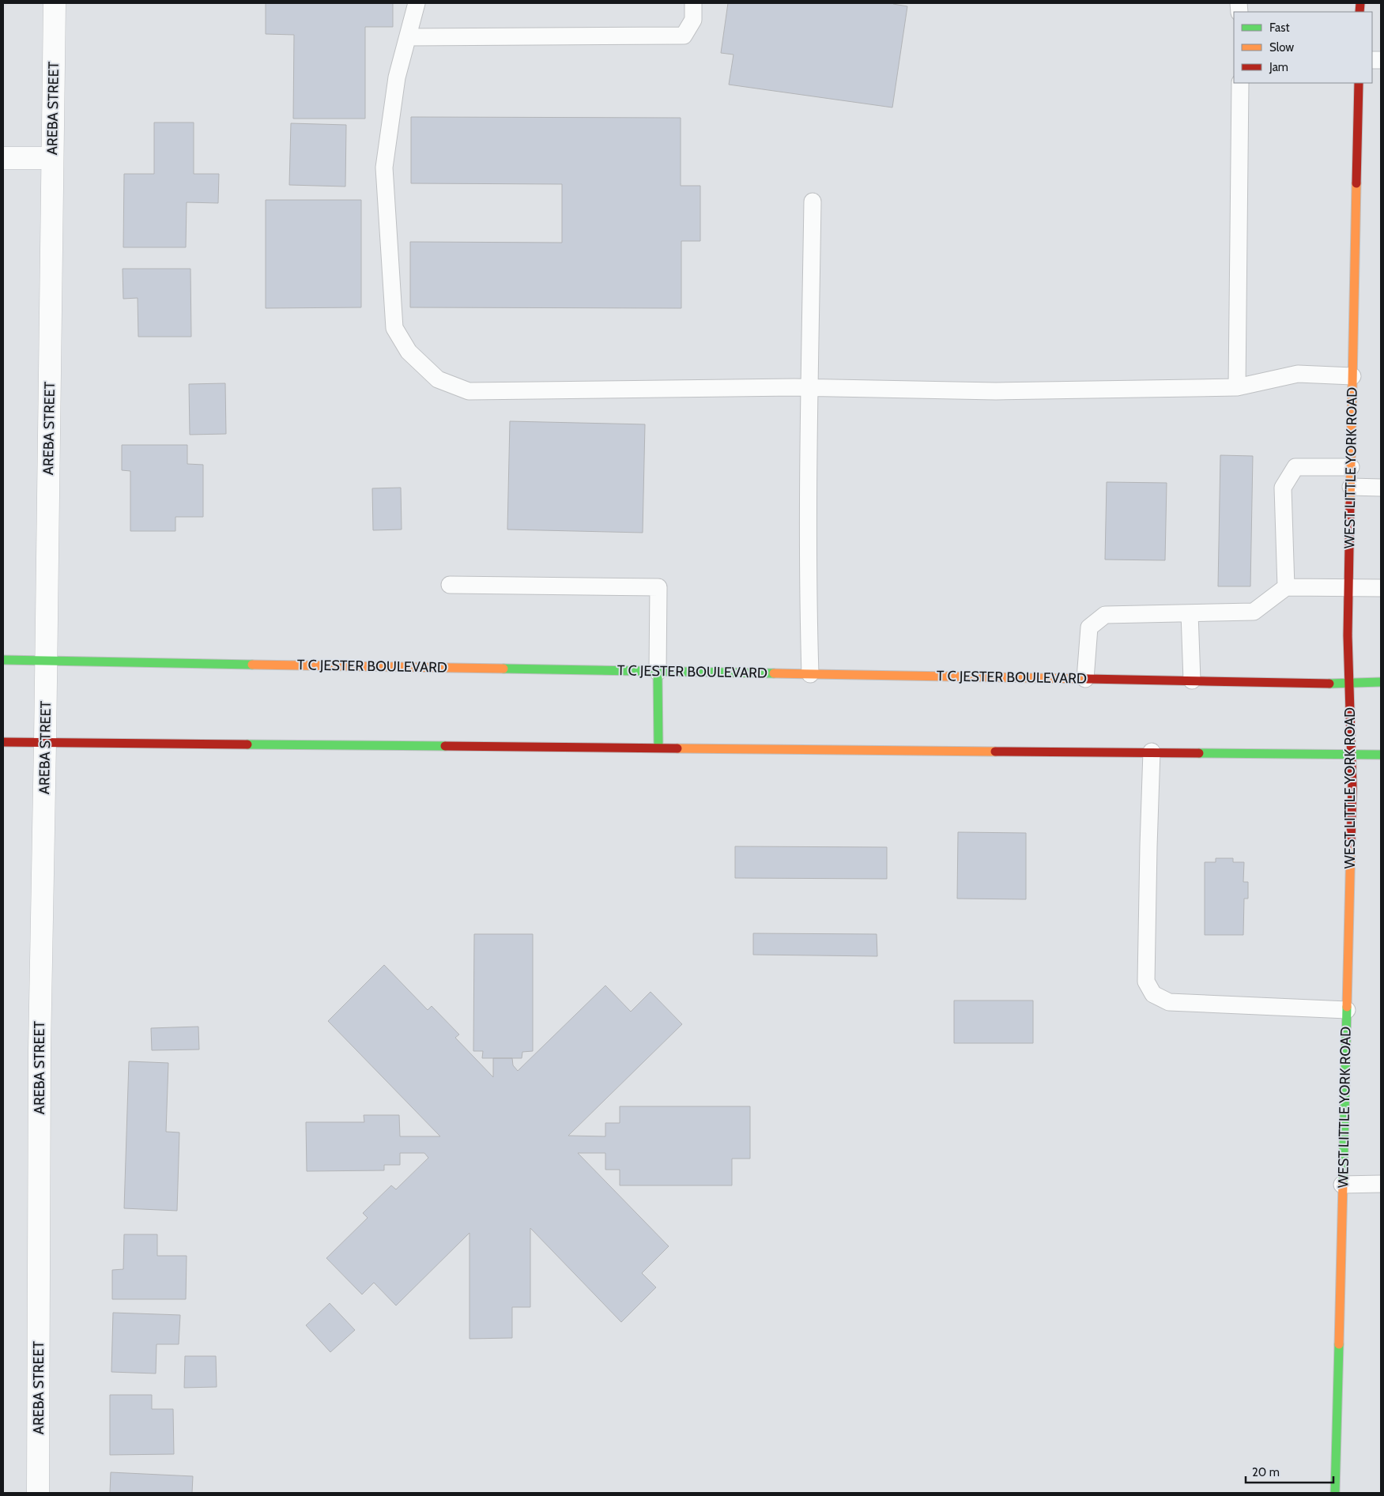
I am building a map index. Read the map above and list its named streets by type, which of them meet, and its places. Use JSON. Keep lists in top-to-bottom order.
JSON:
{
  "streets": {
    "main road": ["WEST LITTLE YORK ROAD", "T C JESTER BOULEVARD"],
    "street": ["AREBA STREET"]
  },
  "crossings": [
    ["AREBA STREET", "T C JESTER BOULEVARD"],
    ["WEST LITTLE YORK ROAD", "T C JESTER BOULEVARD"]
  ],
  "legend": ["Fast", "Slow", "Jam"],
  "scale_bar": "20 m"
}
